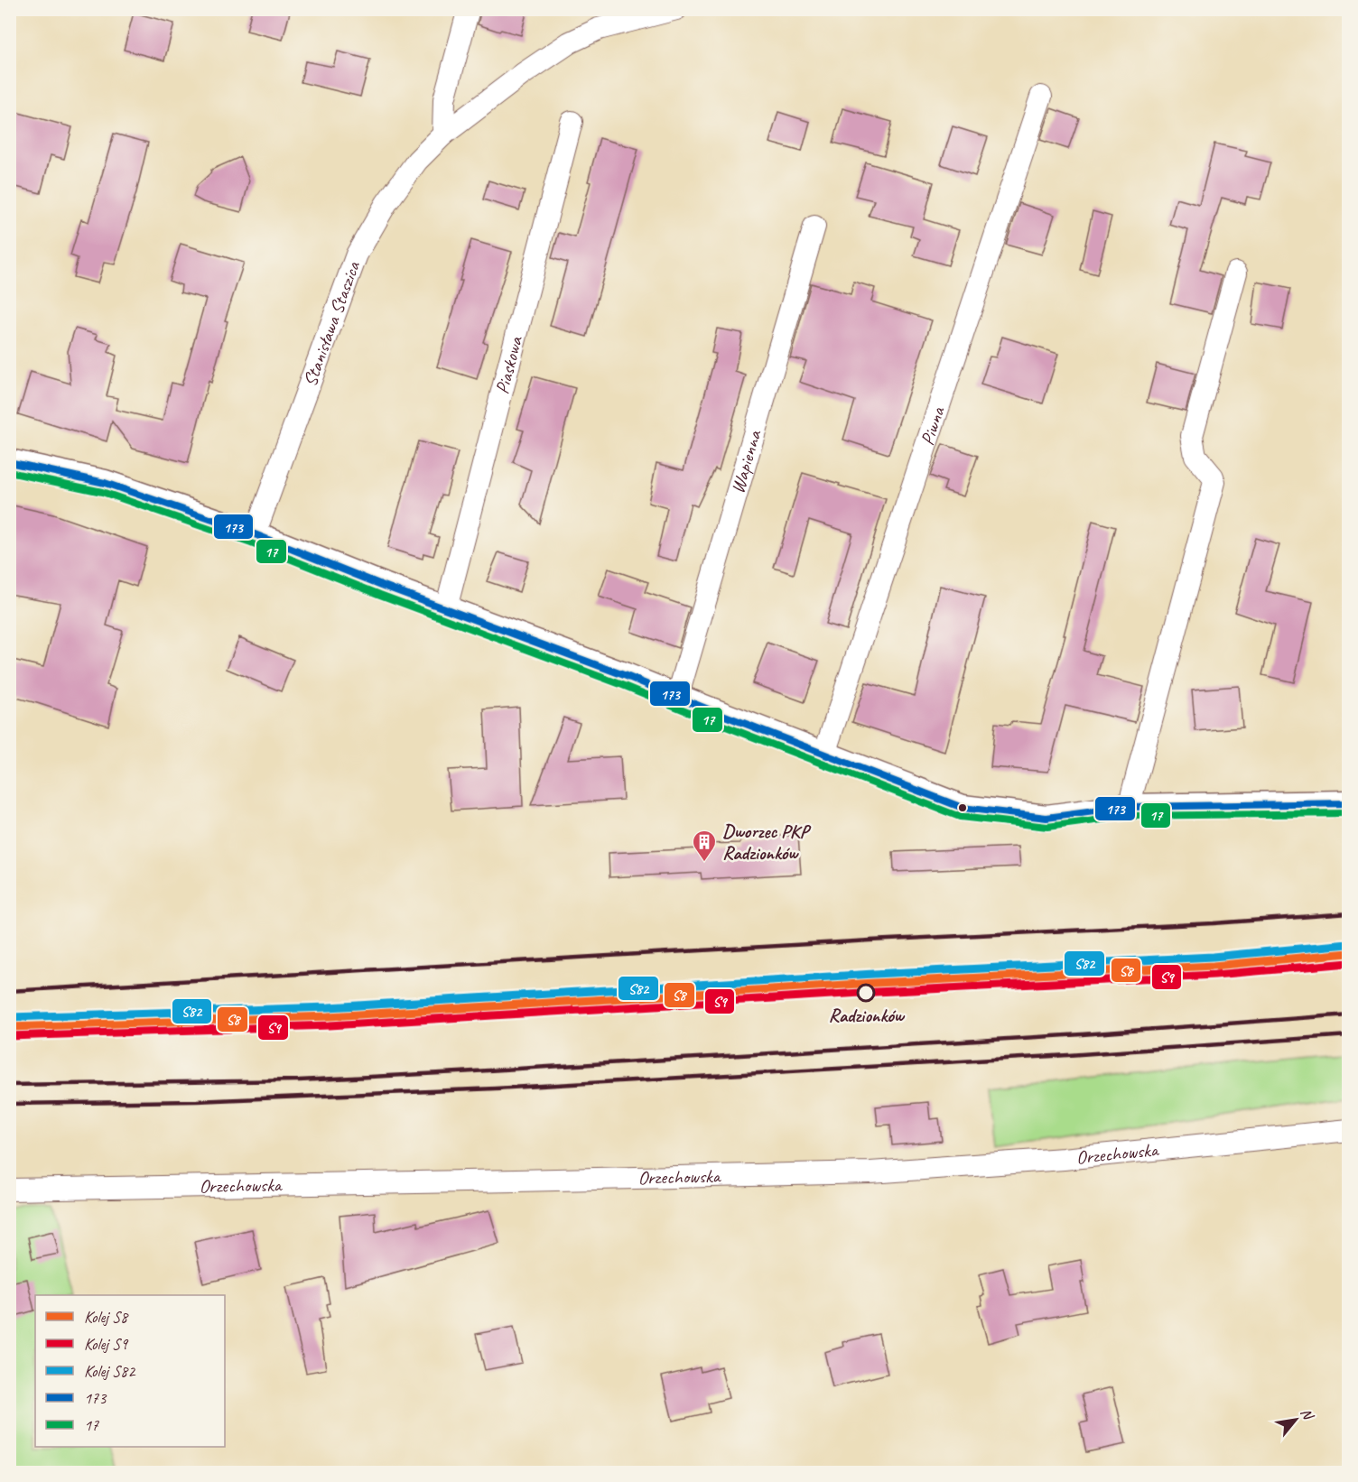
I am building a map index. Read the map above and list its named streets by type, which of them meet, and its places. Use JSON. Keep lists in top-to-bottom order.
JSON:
{
  "streets": {
    "street": [
      "Stanisława Staszica",
      "Piaskowa",
      "Piwna",
      "Wapienna",
      "Orzechowska"
    ]
  },
  "places": {
    "building": ["Dworzec PKP Radzionków"],
    "other": ["Radzionków"]
  },
  "lines": [
    "transit line 173",
    "transit line 17",
    "rail line S82",
    "rail line S8",
    "rail line S9"
  ],
  "legend": [
    "Kolej S8",
    "Kolej S9",
    "Kolej S82",
    "173",
    "17"
  ],
  "north": "top right"
}
